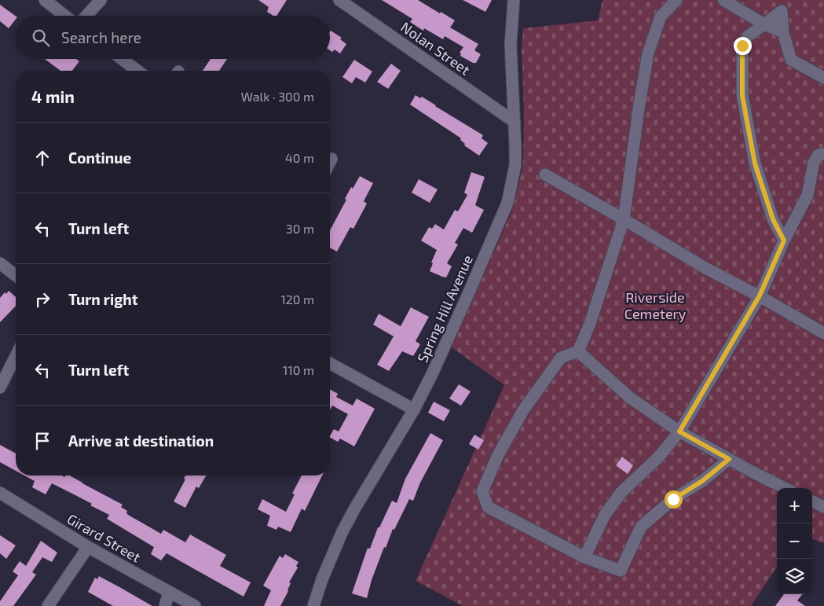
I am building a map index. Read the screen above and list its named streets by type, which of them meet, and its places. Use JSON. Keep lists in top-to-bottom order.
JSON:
{
  "streets": {
    "street": ["Nolan Street", "Spring Hill Avenue", "Girard Street"]
  },
  "crossings": [
    ["Nolan Street", "Spring Hill Avenue"]
  ],
  "parks": ["Riverside Cemetery"],
  "page": {
    "search": "Search here",
    "heading": ["4 min", "Walk · 300 m"],
    "list": [
      ["Continue", "40 m"],
      ["Turn left", "30 m"],
      ["Turn right", "120 m"],
      ["Turn left", "110 m"],
      "Arrive at destination"
    ],
    "map_buttons": ["+", "−"]
  }
}
